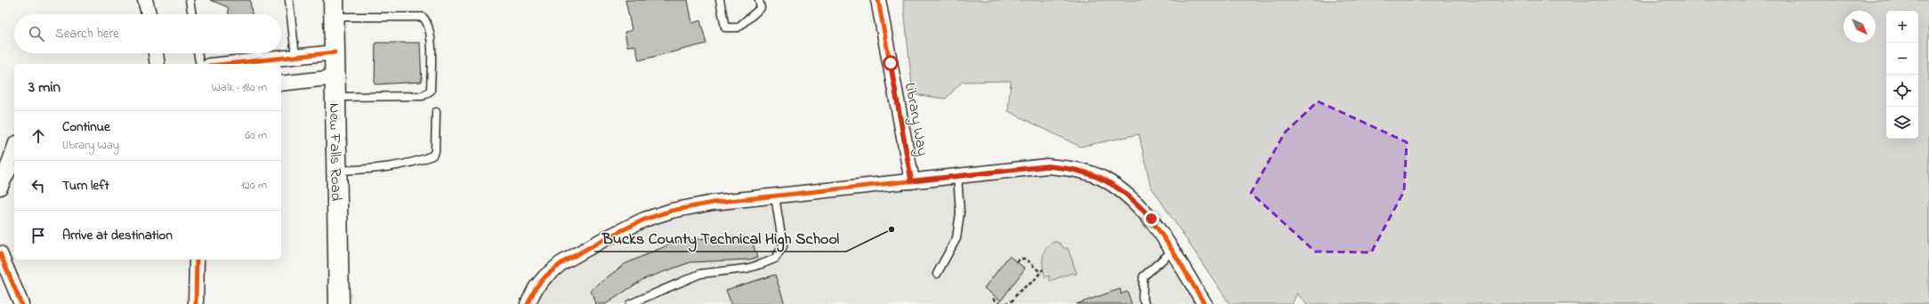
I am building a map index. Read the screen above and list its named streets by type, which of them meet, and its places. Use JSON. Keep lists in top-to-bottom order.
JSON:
{
  "streets": {
    "main road": ["New Falls Road"],
    "street": ["Library Way"]
  },
  "places": ["Bucks County Technical High School"],
  "north": "bottom right",
  "page": {
    "map_buttons": ["+", "−"],
    "search": "Search here",
    "heading": ["3 min", "Walk · 180 m"],
    "list": [
      ["Continue", "Library Way", "60 m"],
      ["Turn left", "120 m"],
      "Arrive at destination"
    ]
  }
}
